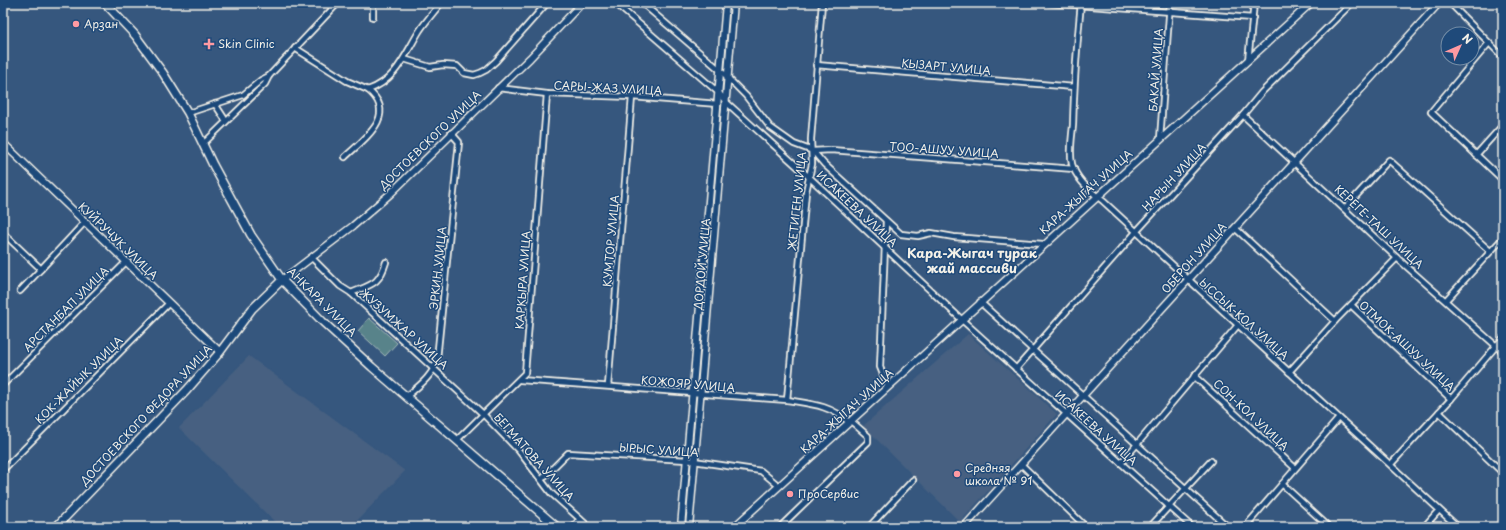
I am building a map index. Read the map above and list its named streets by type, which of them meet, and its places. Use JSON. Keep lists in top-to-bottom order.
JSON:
{
  "streets": {
    "main road": ["АНКАРА УЛИЦА", "ДОСТОЕВСКОГО ФЕДОРА УЛИЦА"],
    "street": [
      "КЫЗАРТ УЛИЦА",
      "БАКАЙ УЛИЦА",
      "САРЫ-ЖАЗ УЛИЦА",
      "ДОСТОЕВСКОГО УЛИЦА",
      "ТОО-АШУУ УЛИЦА",
      "НАРЫН УЛИЦА",
      "КАРА-ЖЫГАЧ УЛИЦА",
      "ЖЕТИГЕН УЛИЦА",
      "ИСАКЕЕВА УЛИЦА",
      "КЕРЕГЕ-ТАШ УЛИЦА",
      "КУЙРУЧУК УЛИЦА",
      "КУМТОР УЛИЦА",
      "ОБЕРОН УЛИЦА",
      "ДОРДОЙ УЛИЦА",
      "ЭРКИН УЛИЦА",
      "КАРКЫРА УЛИЦА",
      "АРСТАНБАП УЛИЦА",
      "ЫССЫК-КОЛ УЛИЦА",
      "ЖУЗУМЖАР УЛИЦА",
      "ОТМОК-АШУУ УЛИЦА",
      "КОК-ЖАЙЫК УЛИЦА",
      "КОЖОЯР УЛИЦА",
      "СОН-КОЛ УЛИЦА",
      "ЫРЫС УЛИЦА",
      "БЕГМАТОВА УЛИЦА"
    ]
  },
  "crossings": [
    ["КЫЗАРТ УЛИЦА", "ЖЕТИГЕН УЛИЦА"],
    ["КЫЗАРТ УЛИЦА", "ЫССЫК-КОЛ УЛИЦА"],
    ["БАКАЙ УЛИЦА", "КАРА-ЖЫГАЧ УЛИЦА"],
    ["САРЫ-ЖАЗ УЛИЦА", "ДОСТОЕВСКОГО УЛИЦА"],
    ["САРЫ-ЖАЗ УЛИЦА", "КУМТОР УЛИЦА"],
    ["САРЫ-ЖАЗ УЛИЦА", "ДОРДОЙ УЛИЦА"],
    ["САРЫ-ЖАЗ УЛИЦА", "КАРКЫРА УЛИЦА"],
    ["ДОСТОЕВСКОГО УЛИЦА", "ЭРКИН УЛИЦА"],
    ["ДОСТОЕВСКОГО УЛИЦА", "АНКАРА УЛИЦА"],
    ["ДОСТОЕВСКОГО УЛИЦА", "ЖУЗУМЖАР УЛИЦА"],
    ["ДОСТОЕВСКОГО УЛИЦА", "ДОСТОЕВСКОГО ФЕДОРА УЛИЦА"],
    ["ТОО-АШУУ УЛИЦА", "ЖЕТИГЕН УЛИЦА"],
    ["ТОО-АШУУ УЛИЦА", "ИСАКЕЕВА УЛИЦА"],
    ["ТОО-АШУУ УЛИЦА", "ЫССЫК-КОЛ УЛИЦА"],
    ["НАРЫН УЛИЦА", "ИСАКЕЕВА УЛИЦА"],
    ["НАРЫН УЛИЦА", "КЕРЕГЕ-ТАШ УЛИЦА"],
    ["НАРЫН УЛИЦА", "ЫССЫК-КОЛ УЛИЦА"],
    ["КАРА-ЖЫГАЧ УЛИЦА", "ИСАКЕЕВА УЛИЦА"],
    ["КАРА-ЖЫГАЧ УЛИЦА", "ЫССЫК-КОЛ УЛИЦА"],
    ["КАРА-ЖЫГАЧ УЛИЦА", "КОЖОЯР УЛИЦА"],
    ["КАРА-ЖЫГАЧ УЛИЦА", "ЫРЫС УЛИЦА"],
    ["ЖЕТИГЕН УЛИЦА", "ИСАКЕЕВА УЛИЦА"],
    ["ЖЕТИГЕН УЛИЦА", "КОЖОЯР УЛИЦА"],
    ["ИСАКЕЕВА УЛИЦА", "ОБЕРОН УЛИЦА"],
    ["ИСАКЕЕВА УЛИЦА", "ДОРДОЙ УЛИЦА"],
    ["КЕРЕГЕ-ТАШ УЛИЦА", "ОБЕРОН УЛИЦА"],
    ["КУЙРУЧУК УЛИЦА", "АРСТАНБАП УЛИЦА"],
    ["КУЙРУЧУК УЛИЦА", "КОК-ЖАЙЫК УЛИЦА"],
    ["КУЙРУЧУК УЛИЦА", "ДОСТОЕВСКОГО ФЕДОРА УЛИЦА"],
    ["КУМТОР УЛИЦА", "КОЖОЯР УЛИЦА"],
    ["ОБЕРОН УЛИЦА", "ЫССЫК-КОЛ УЛИЦА"],
    ["ДОРДОЙ УЛИЦА", "КОЖОЯР УЛИЦА"],
    ["ДОРДОЙ УЛИЦА", "ЫРЫС УЛИЦА"],
    ["ЭРКИН УЛИЦА", "ЖУЗУМЖАР УЛИЦА"],
    ["КАРКЫРА УЛИЦА", "АНКАРА УЛИЦА"],
    ["КАРКЫРА УЛИЦА", "ЖУЗУМЖАР УЛИЦА"],
    ["КАРКЫРА УЛИЦА", "КОЖОЯР УЛИЦА"],
    ["КАРКЫРА УЛИЦА", "БЕГМАТОВА УЛИЦА"],
    ["АНКАРА УЛИЦА", "ДОСТОЕВСКОГО ФЕДОРА УЛИЦА"],
    ["ЖУЗУМЖАР УЛИЦА", "БЕГМАТОВА УЛИЦА"],
    ["ЫРЫС УЛИЦА", "БЕГМАТОВА УЛИЦА"]
  ],
  "districts": ["Кара-Жыгач турак жай массиви"],
  "places": {
    "other": ["Арзан", "Средняя школа № 91", "ПроСервис"],
    "health": ["Skin Clinic"]
  },
  "north": "top right"
}
